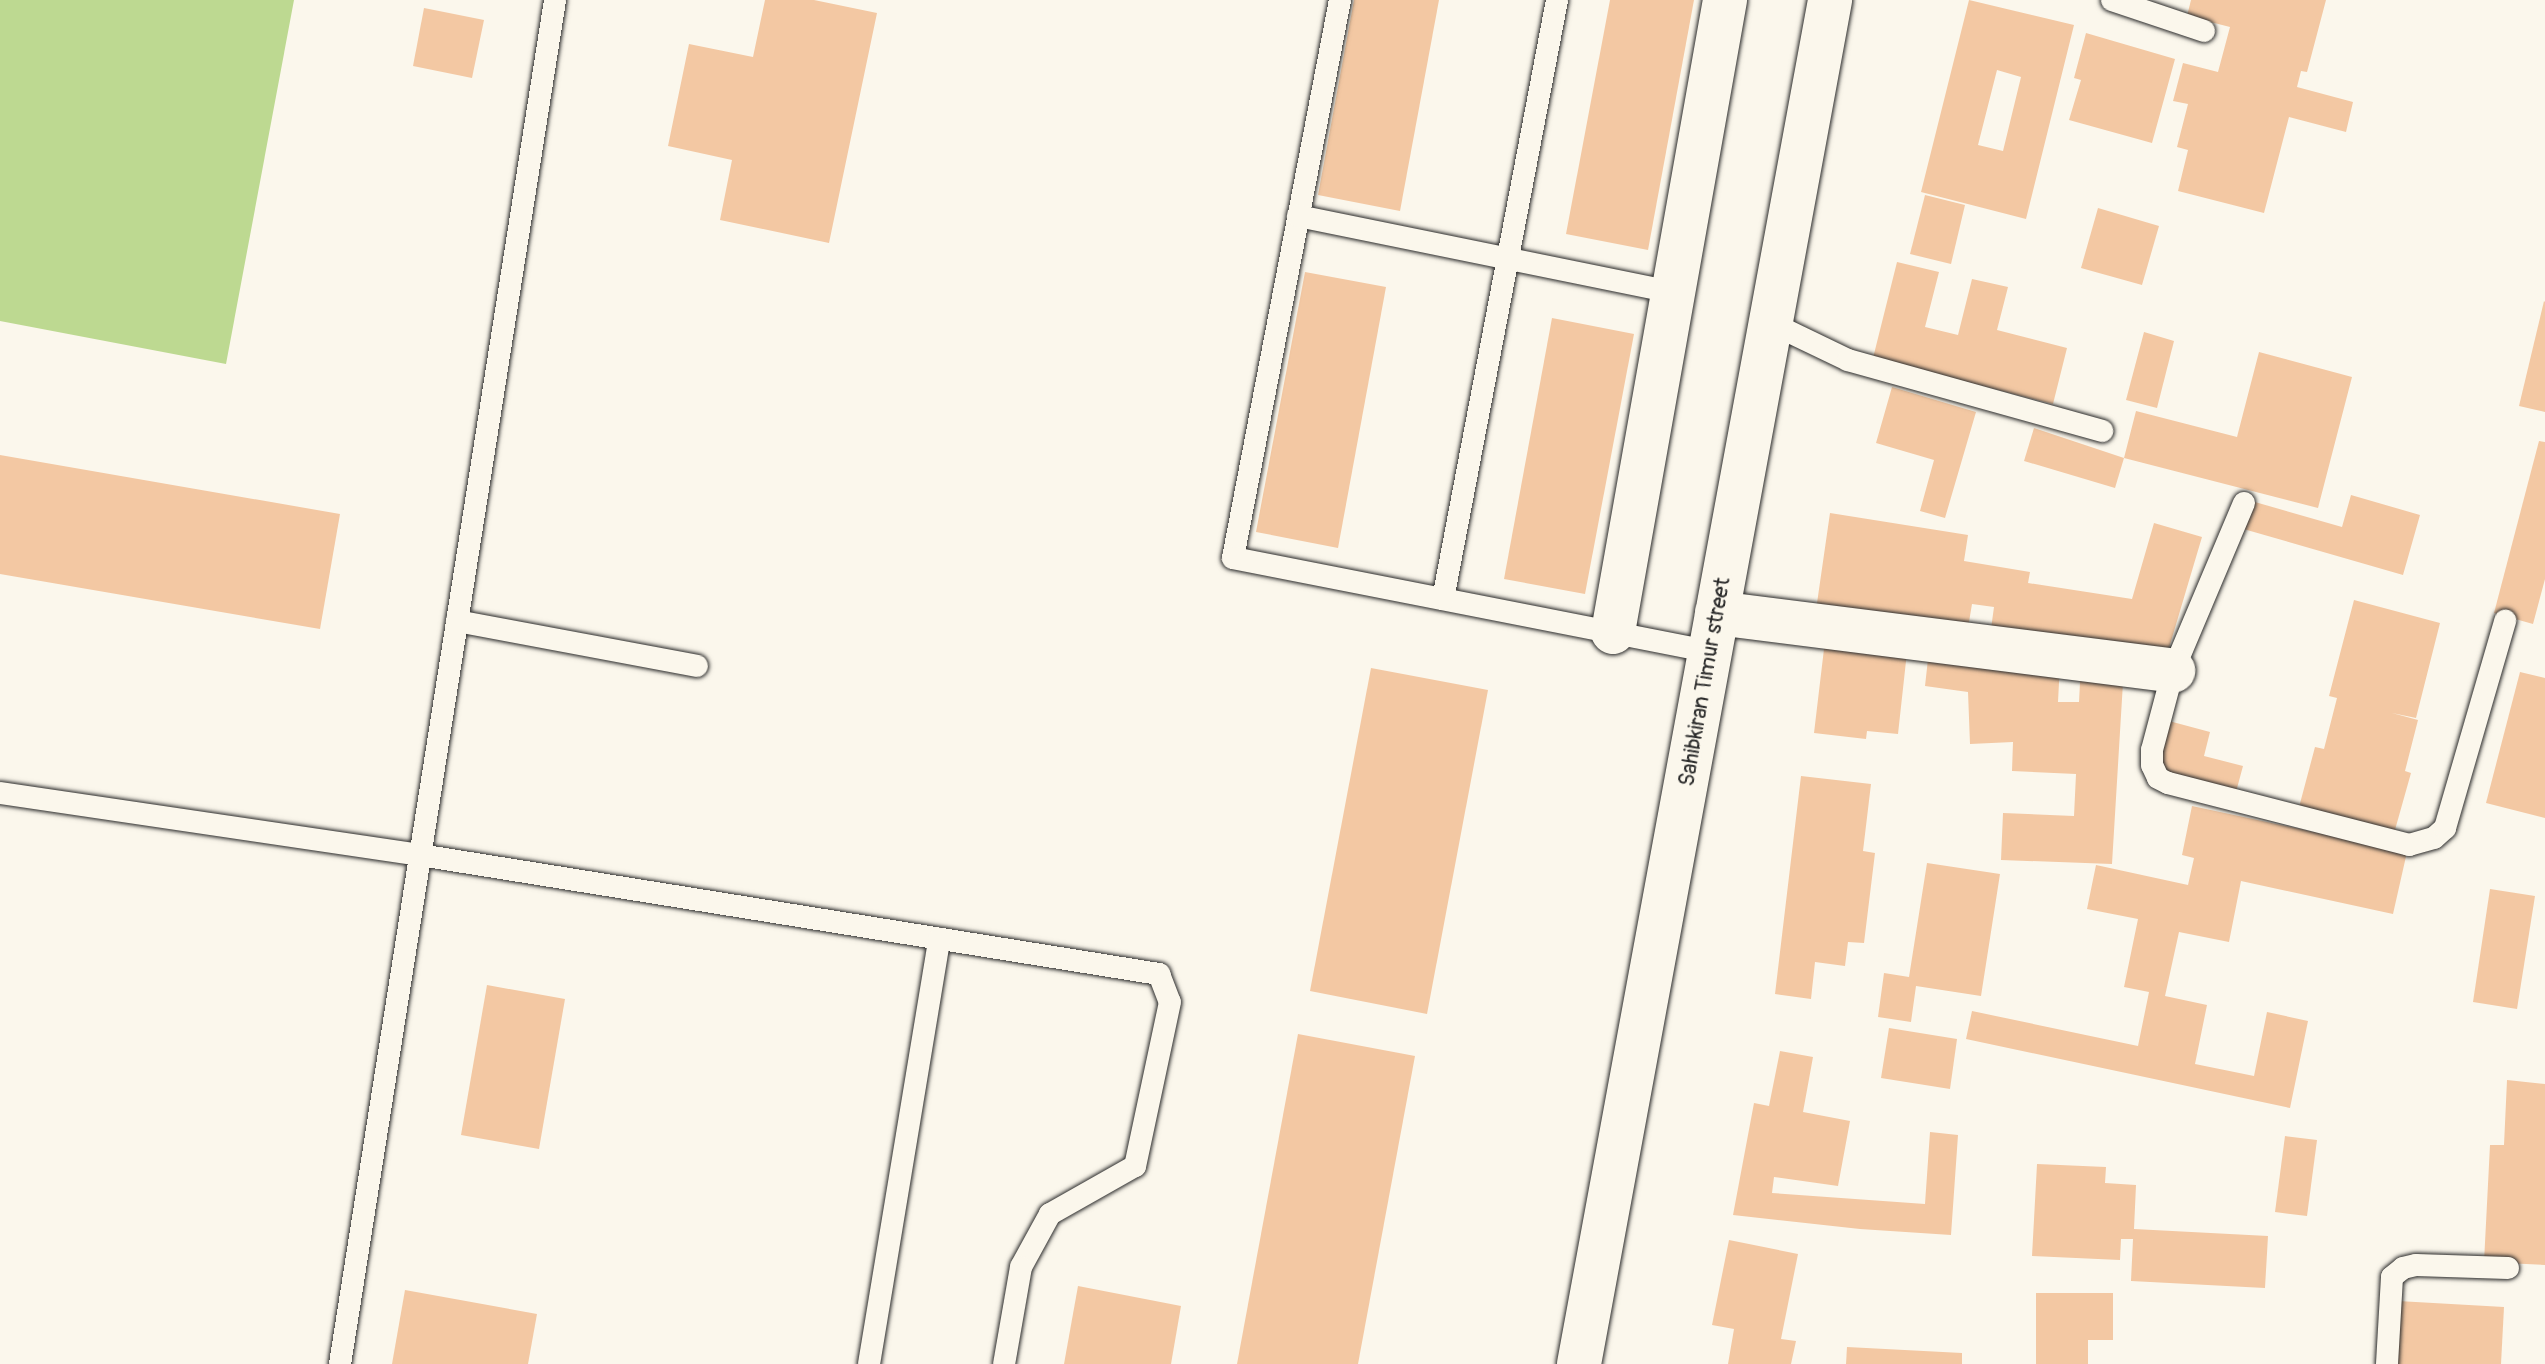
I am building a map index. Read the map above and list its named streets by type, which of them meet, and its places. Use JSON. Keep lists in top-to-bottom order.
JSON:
{
  "streets": {
    "main road": ["Sahibkiran Timur street"]
  }
}
